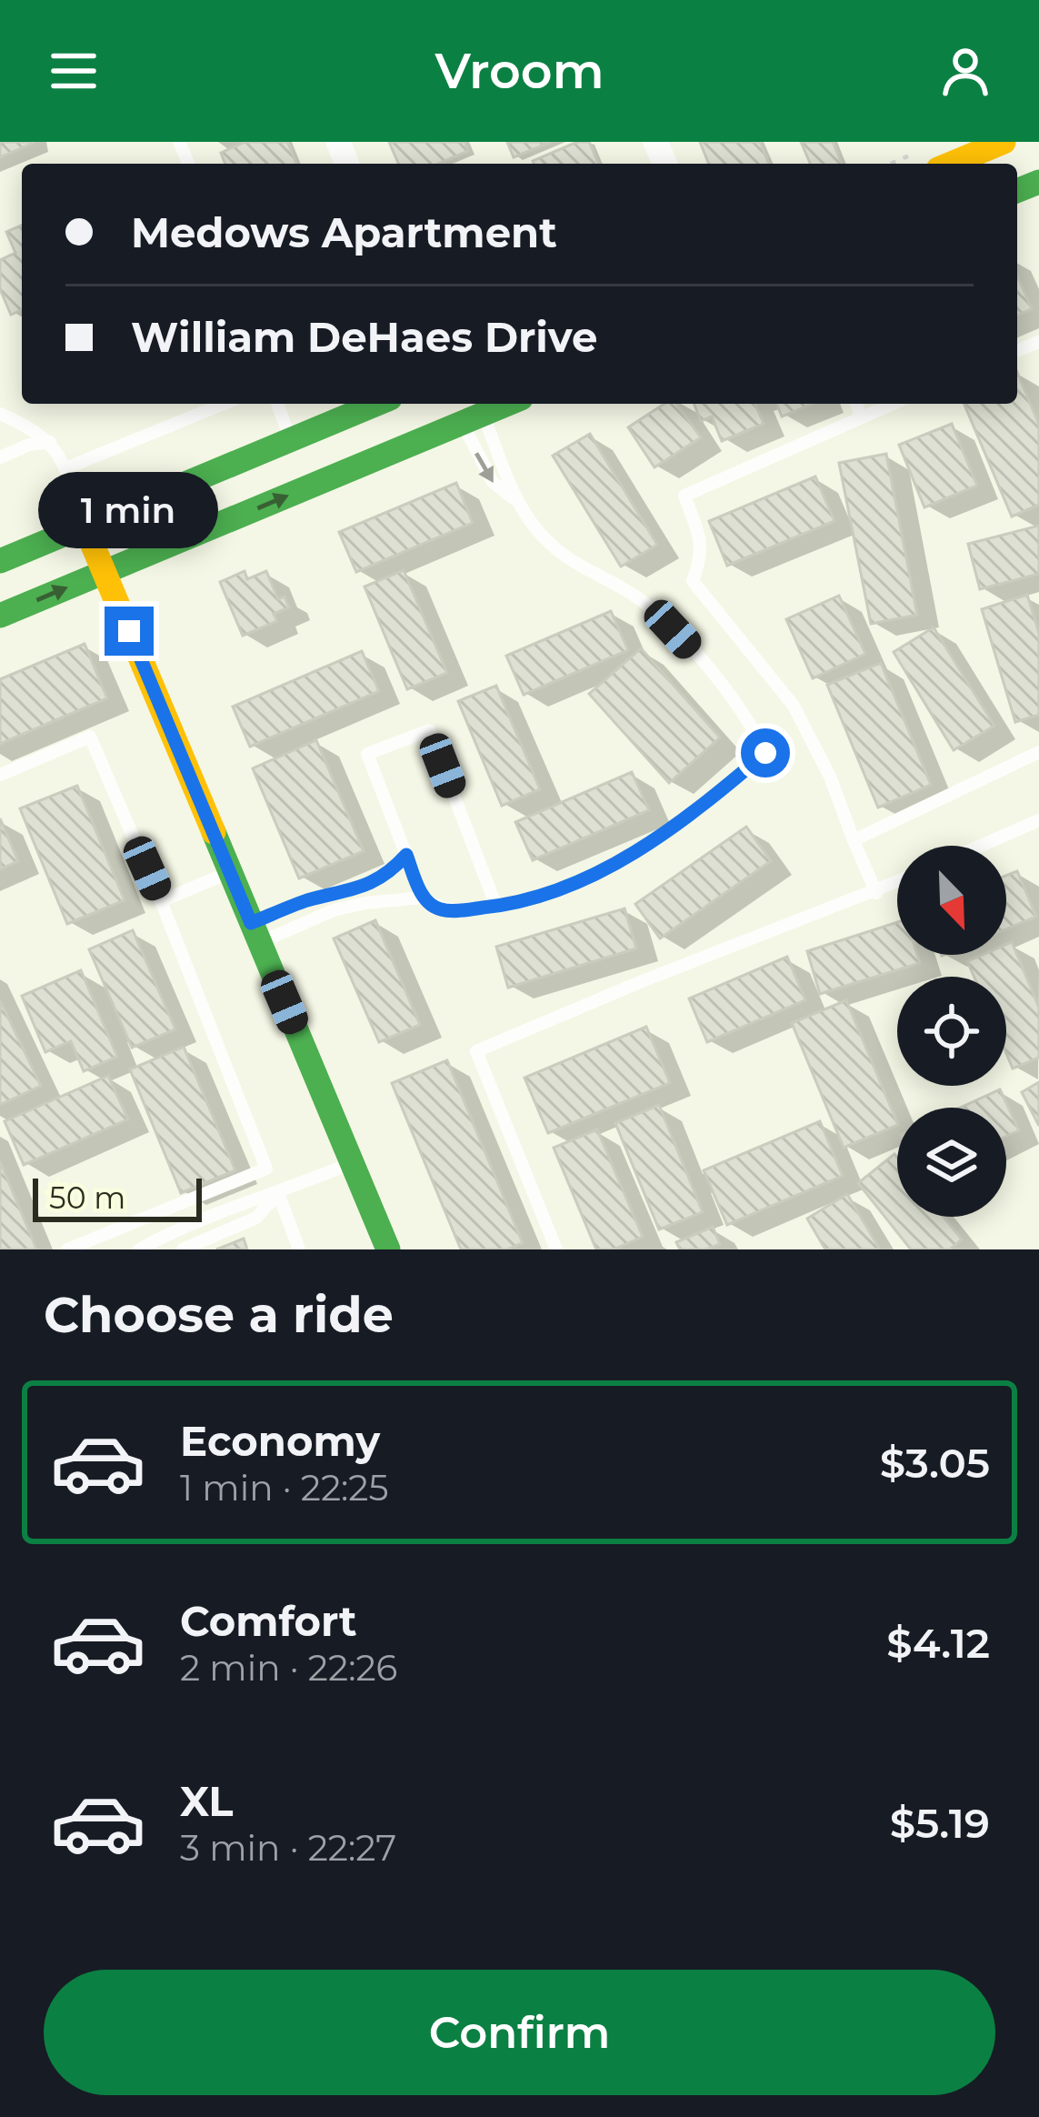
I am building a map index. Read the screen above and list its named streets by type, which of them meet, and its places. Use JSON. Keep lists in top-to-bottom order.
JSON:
{
  "scale_bar": "50 m",
  "north": "bottom right",
  "page": {
    "header": "Vroom",
    "banner": ["Medows Apartment", "William DeHaes Drive"],
    "bubble": "1 min",
    "scale": "50 m",
    "heading": "Choose a ride",
    "list": [
      {
        "name": "Economy",
        "note": "1 min · 22:25",
        "value": "$3.05"
      },
      {
        "name": "Comfort",
        "note": "2 min · 22:26",
        "value": "$4.12"
      },
      {
        "name": "XL",
        "note": "3 min · 22:27",
        "value": "$5.19"
      }
    ],
    "buttons": "Confirm"
  }
}
